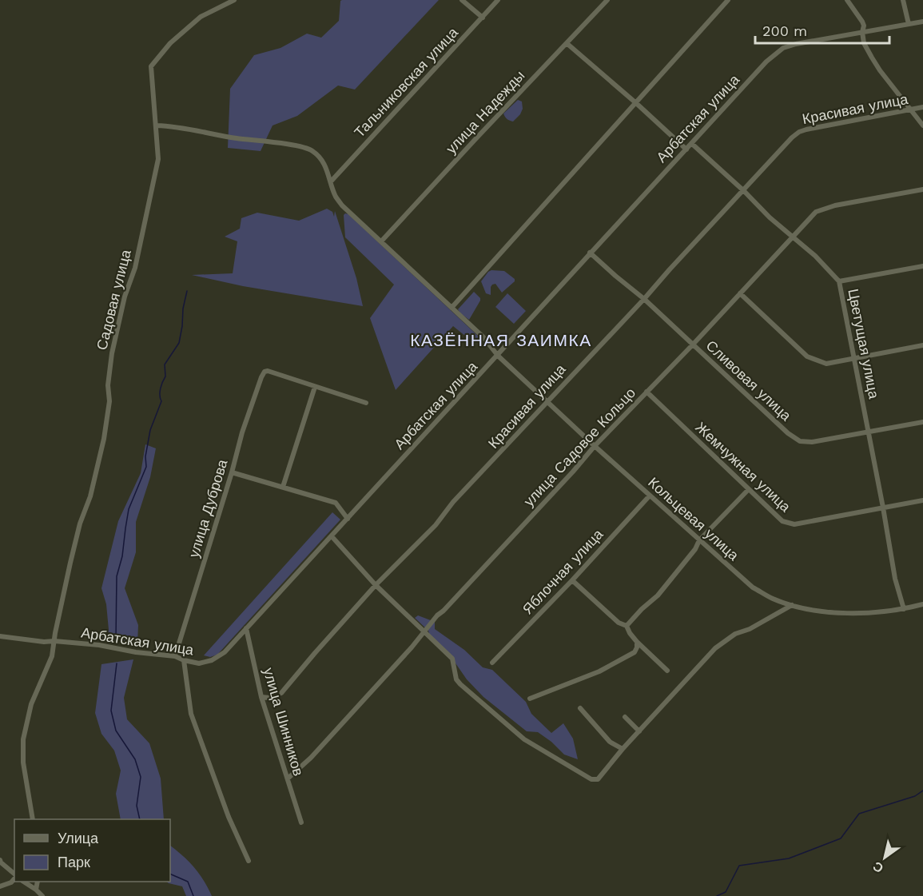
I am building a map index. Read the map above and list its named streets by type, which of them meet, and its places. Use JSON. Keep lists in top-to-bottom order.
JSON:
{
  "streets": {
    "street": [
      "Тальниковская улица",
      "Красивая улица",
      "улица Надежды",
      "Арбатская улица",
      "Садовая улица",
      "Цветущая улица",
      "Сливовая улица",
      "улица Садовое Кольцо",
      "Жемчужная улица",
      "улица Дуброва",
      "Кольцевая улица",
      "Яблочная улица",
      "улица Шинников"
    ]
  },
  "crossings": [
    ["Тальниковская улица", "Кольцевая улица"],
    ["Красивая улица", "Цветущая улица"],
    ["Красивая улица", "Сливовая улица"],
    ["Красивая улица", "Кольцевая улица"],
    ["Красивая улица", "улица Шинников"],
    ["улица Надежды", "Кольцевая улица"],
    ["Арбатская улица", "Садовая улица"],
    ["Арбатская улица", "Цветущая улица"],
    ["Арбатская улица", "Сливовая улица"],
    ["Арбатская улица", "улица Дуброва"],
    ["Арбатская улица", "Кольцевая улица"],
    ["Арбатская улица", "улица Шинников"],
    ["Садовая улица", "Кольцевая улица"],
    ["Цветущая улица", "Сливовая улица"],
    ["Цветущая улица", "улица Садовое Кольцо"],
    ["Цветущая улица", "Жемчужная улица"],
    ["Цветущая улица", "Кольцевая улица"],
    ["Сливовая улица", "улица Садовое Кольцо"],
    ["улица Садовое Кольцо", "Жемчужная улица"],
    ["улица Садовое Кольцо", "Кольцевая улица"],
    ["улица Садовое Кольцо", "улица Шинников"],
    ["Кольцевая улица", "Яблочная улица"]
  ],
  "districts": ["КАЗЁННАЯ ЗАИМКА"],
  "legend": ["Улица", "Парк"],
  "scale_bar": "200 m",
  "north": "bottom left"
}
